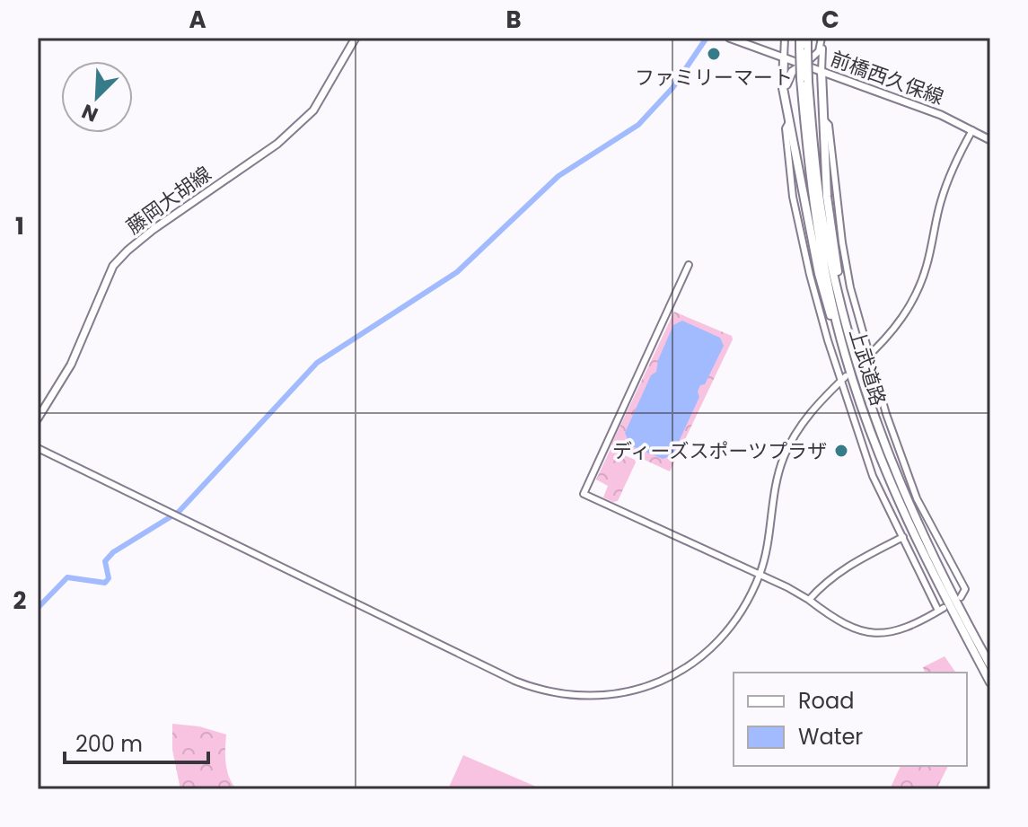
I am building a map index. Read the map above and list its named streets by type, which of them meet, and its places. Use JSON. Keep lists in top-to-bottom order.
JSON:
{
  "streets": {
    "highway": ["上武道路"],
    "main road": ["前橋西久保線", "藤岡大胡線"]
  },
  "places": ["ファミリーマート", "ディーズスポーツプラザ"],
  "legend": ["Road", "Water"],
  "scale_bar": "200 m",
  "north": "bottom left",
  "grid": {
    "columns": ["A", "B", "C"],
    "rows": ["1", "2"]
  }
}
